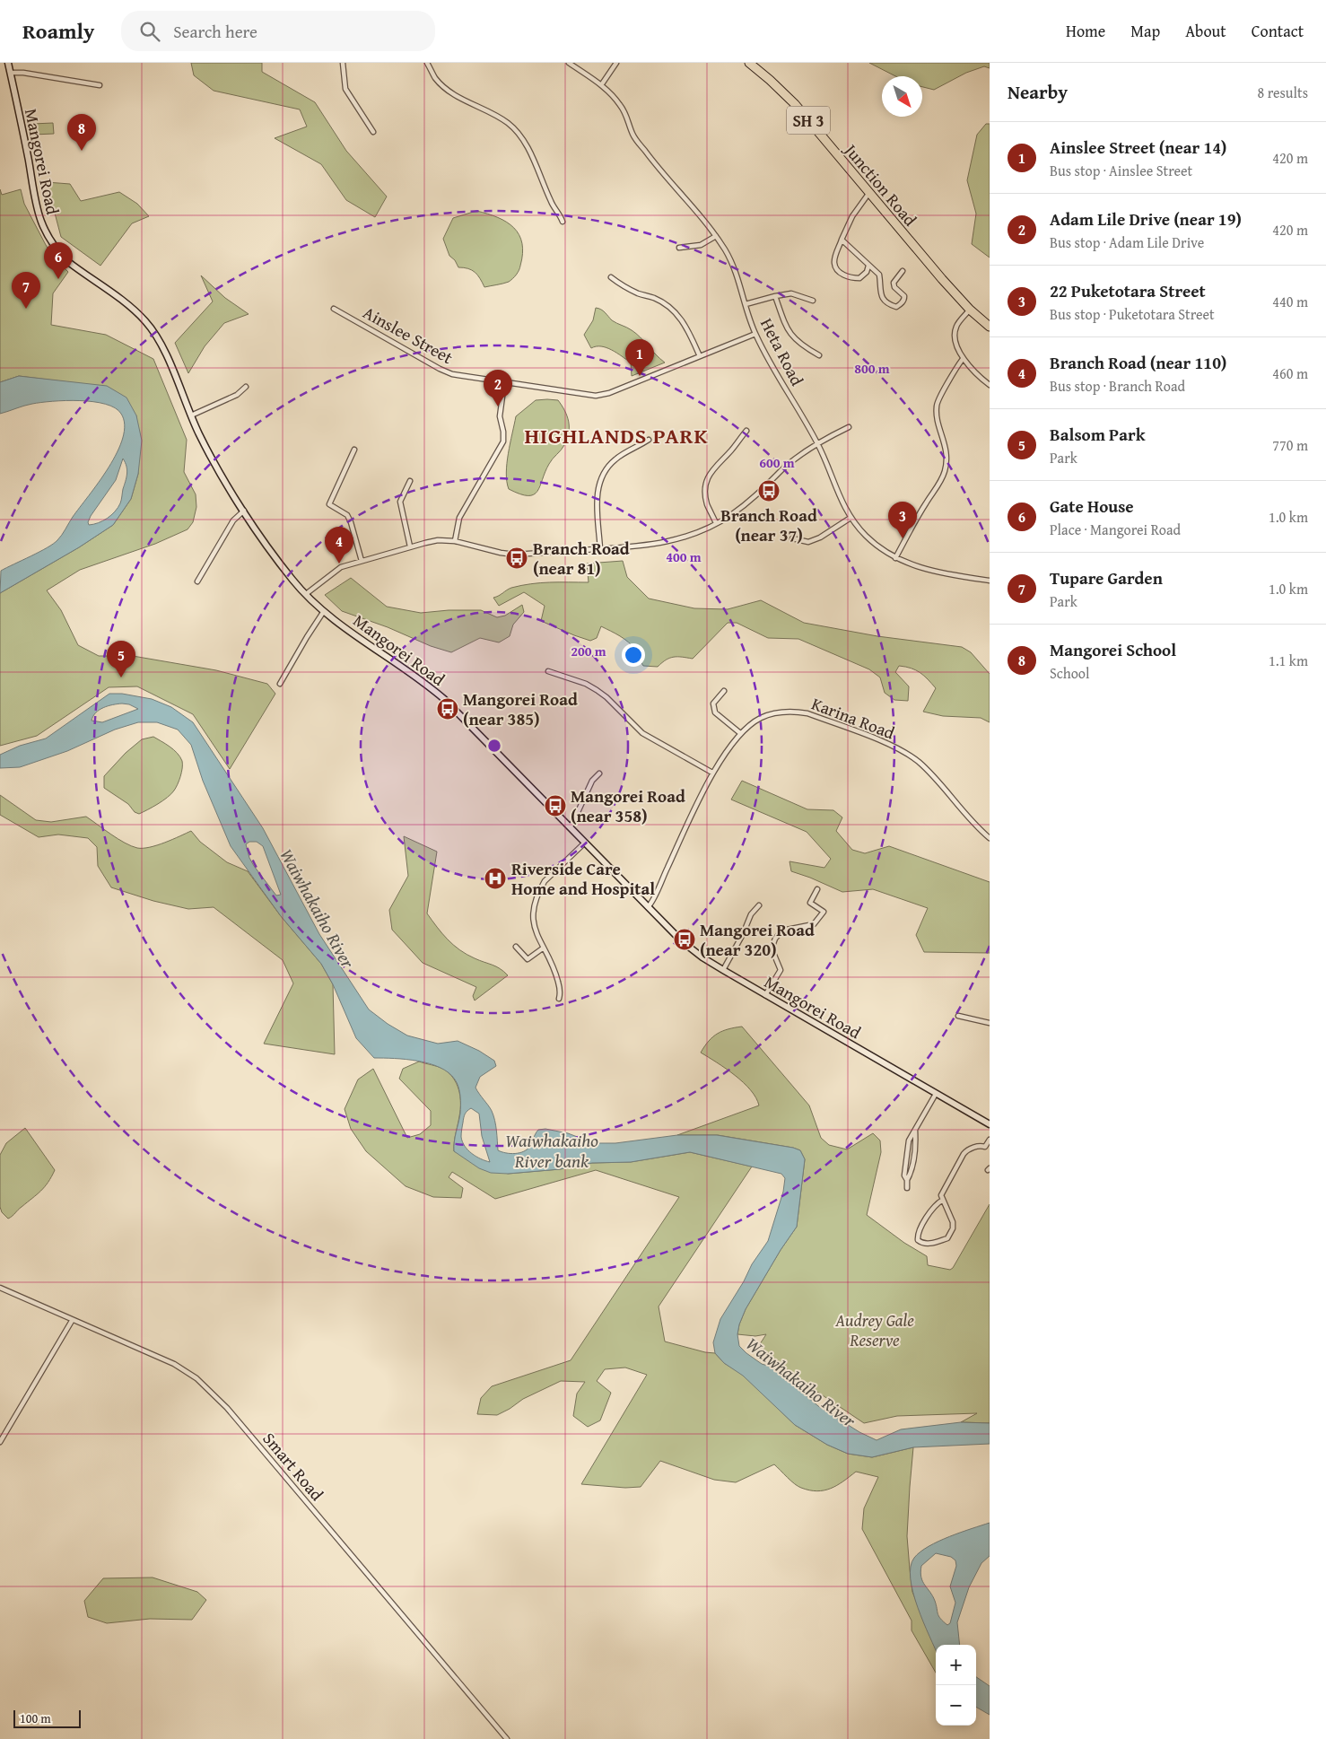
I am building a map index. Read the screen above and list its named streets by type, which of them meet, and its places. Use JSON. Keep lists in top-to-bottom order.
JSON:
{
  "streets": {
    "highway": ["SH 3", "Junction Road"],
    "street": [
      "Mangorei Road",
      "Ainslee Street",
      "Heta Road",
      "Karina Road",
      "Smart Road"
    ]
  },
  "crossings": [
    ["SH 3", "Junction Road"],
    ["Mangorei Road", "Karina Road"],
    ["Ainslee Street", "Heta Road"]
  ],
  "districts": ["HIGHLANDS PARK"],
  "water": ["Waiwhakaiho River", "Waiwhakaiho River bank"],
  "parks": ["Audrey Gale Reserve"],
  "places": {
    "bus stop": [
      "Branch Road (near 37)",
      "Branch Road (near 81)",
      "Mangorei Road (near 385)",
      "Mangorei Road (near 358)",
      "Mangorei Road (near 320)"
    ],
    "hospital": ["Riverside Care Home and Hospital"]
  },
  "scale_bar": "100 m",
  "north": "bottom right",
  "page": {
    "header": "Roamly",
    "search": "Search here",
    "nav": [
      "Home",
      "Map",
      "About",
      "Contact"
    ],
    "heading": ["Nearby", "8 results"],
    "pins": [
      "8",
      "6",
      "7",
      "1",
      "2",
      "3",
      "4",
      "5"
    ],
    "list": [
      {
        "mark": "1",
        "name": "Ainslee Street (near 14)",
        "note": "Bus stop · Ainslee Street",
        "value": "420 m"
      },
      {
        "mark": "2",
        "name": "Adam Lile Drive (near 19)",
        "note": "Bus stop · Adam Lile Drive",
        "value": "420 m"
      },
      {
        "mark": "3",
        "name": "22 Puketotara Street",
        "note": "Bus stop · Puketotara Street",
        "value": "440 m"
      },
      {
        "mark": "4",
        "name": "Branch Road (near 110)",
        "note": "Bus stop · Branch Road",
        "value": "460 m"
      },
      {
        "mark": "5",
        "name": "Balsom Park",
        "note": "Park",
        "value": "770 m"
      },
      {
        "mark": "6",
        "name": "Gate House",
        "note": "Place · Mangorei Road",
        "value": "1.0 km"
      },
      {
        "mark": "7",
        "name": "Tupare Garden",
        "note": "Park",
        "value": "1.0 km"
      },
      {
        "mark": "8",
        "name": "Mangorei School",
        "note": "School",
        "value": "1.1 km"
      }
    ],
    "map_buttons": ["+", "−"],
    "scale": "100 m"
  },
  "rings": [
    "800 m",
    "600 m",
    "400 m",
    "200 m"
  ]
}
